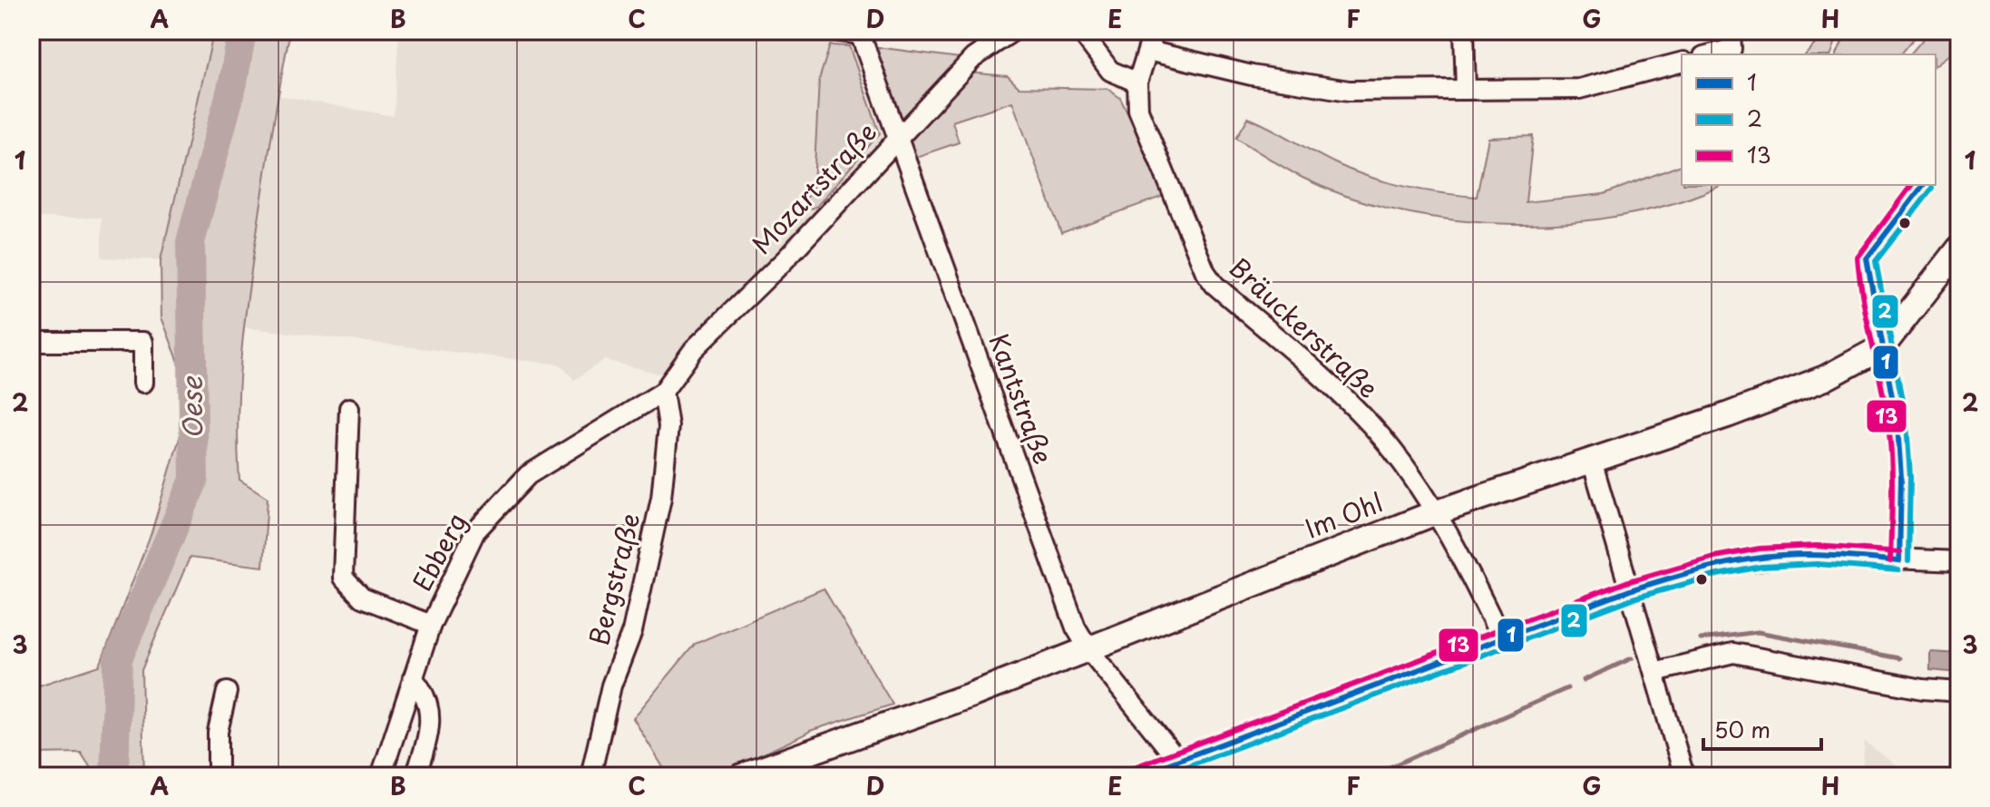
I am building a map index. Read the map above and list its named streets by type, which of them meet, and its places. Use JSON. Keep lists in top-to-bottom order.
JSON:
{
  "streets": {
    "main road": ["Im Ohl"],
    "street": [
      "Mozartstraße",
      "Bräuckerstraße",
      "Kantstraße",
      "Ebberg",
      "Bergstraße"
    ]
  },
  "crossings": [
    ["Mozartstraße", "Kantstraße"],
    ["Mozartstraße", "Ebberg"],
    ["Mozartstraße", "Bergstraße"],
    ["Bräuckerstraße", "Im Ohl"],
    ["Kantstraße", "Im Ohl"],
    ["Ebberg", "Bergstraße"]
  ],
  "water": ["Oese"],
  "lines": ["transit line 1", "transit line 13", "transit line 2"],
  "legend": ["1", "2", "13"],
  "scale_bar": "50 m",
  "grid": {
    "columns": [
      "A",
      "B",
      "C",
      "D",
      "E",
      "F",
      "G",
      "H"
    ],
    "rows": ["1", "2", "3"]
  }
}
